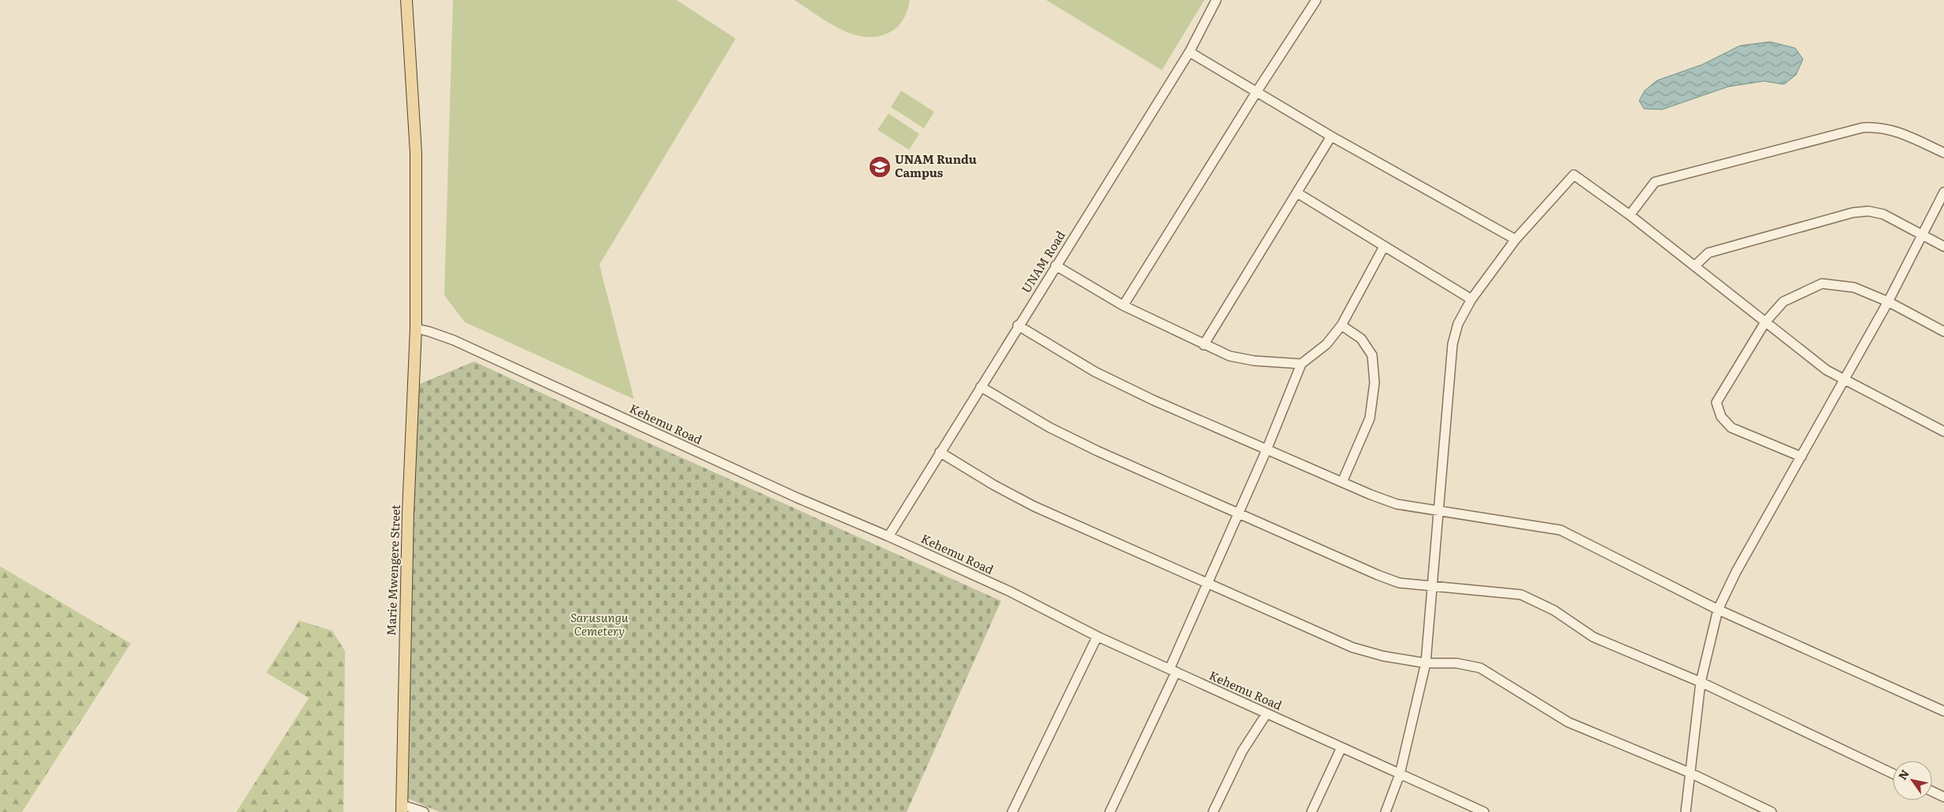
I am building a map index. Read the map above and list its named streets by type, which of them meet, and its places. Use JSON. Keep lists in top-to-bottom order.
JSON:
{
  "streets": {
    "main road": ["Marie Mwengere Street"],
    "street": ["UNAM Road", "Kehemu Road"]
  },
  "crossings": [
    ["UNAM Road", "Kehemu Road"],
    ["Kehemu Road", "Marie Mwengere Street"]
  ],
  "parks": ["Sarusungu Cemetery"],
  "places": {
    "school or university": ["UNAM Rundu Campus"]
  },
  "north": "top left"
}
